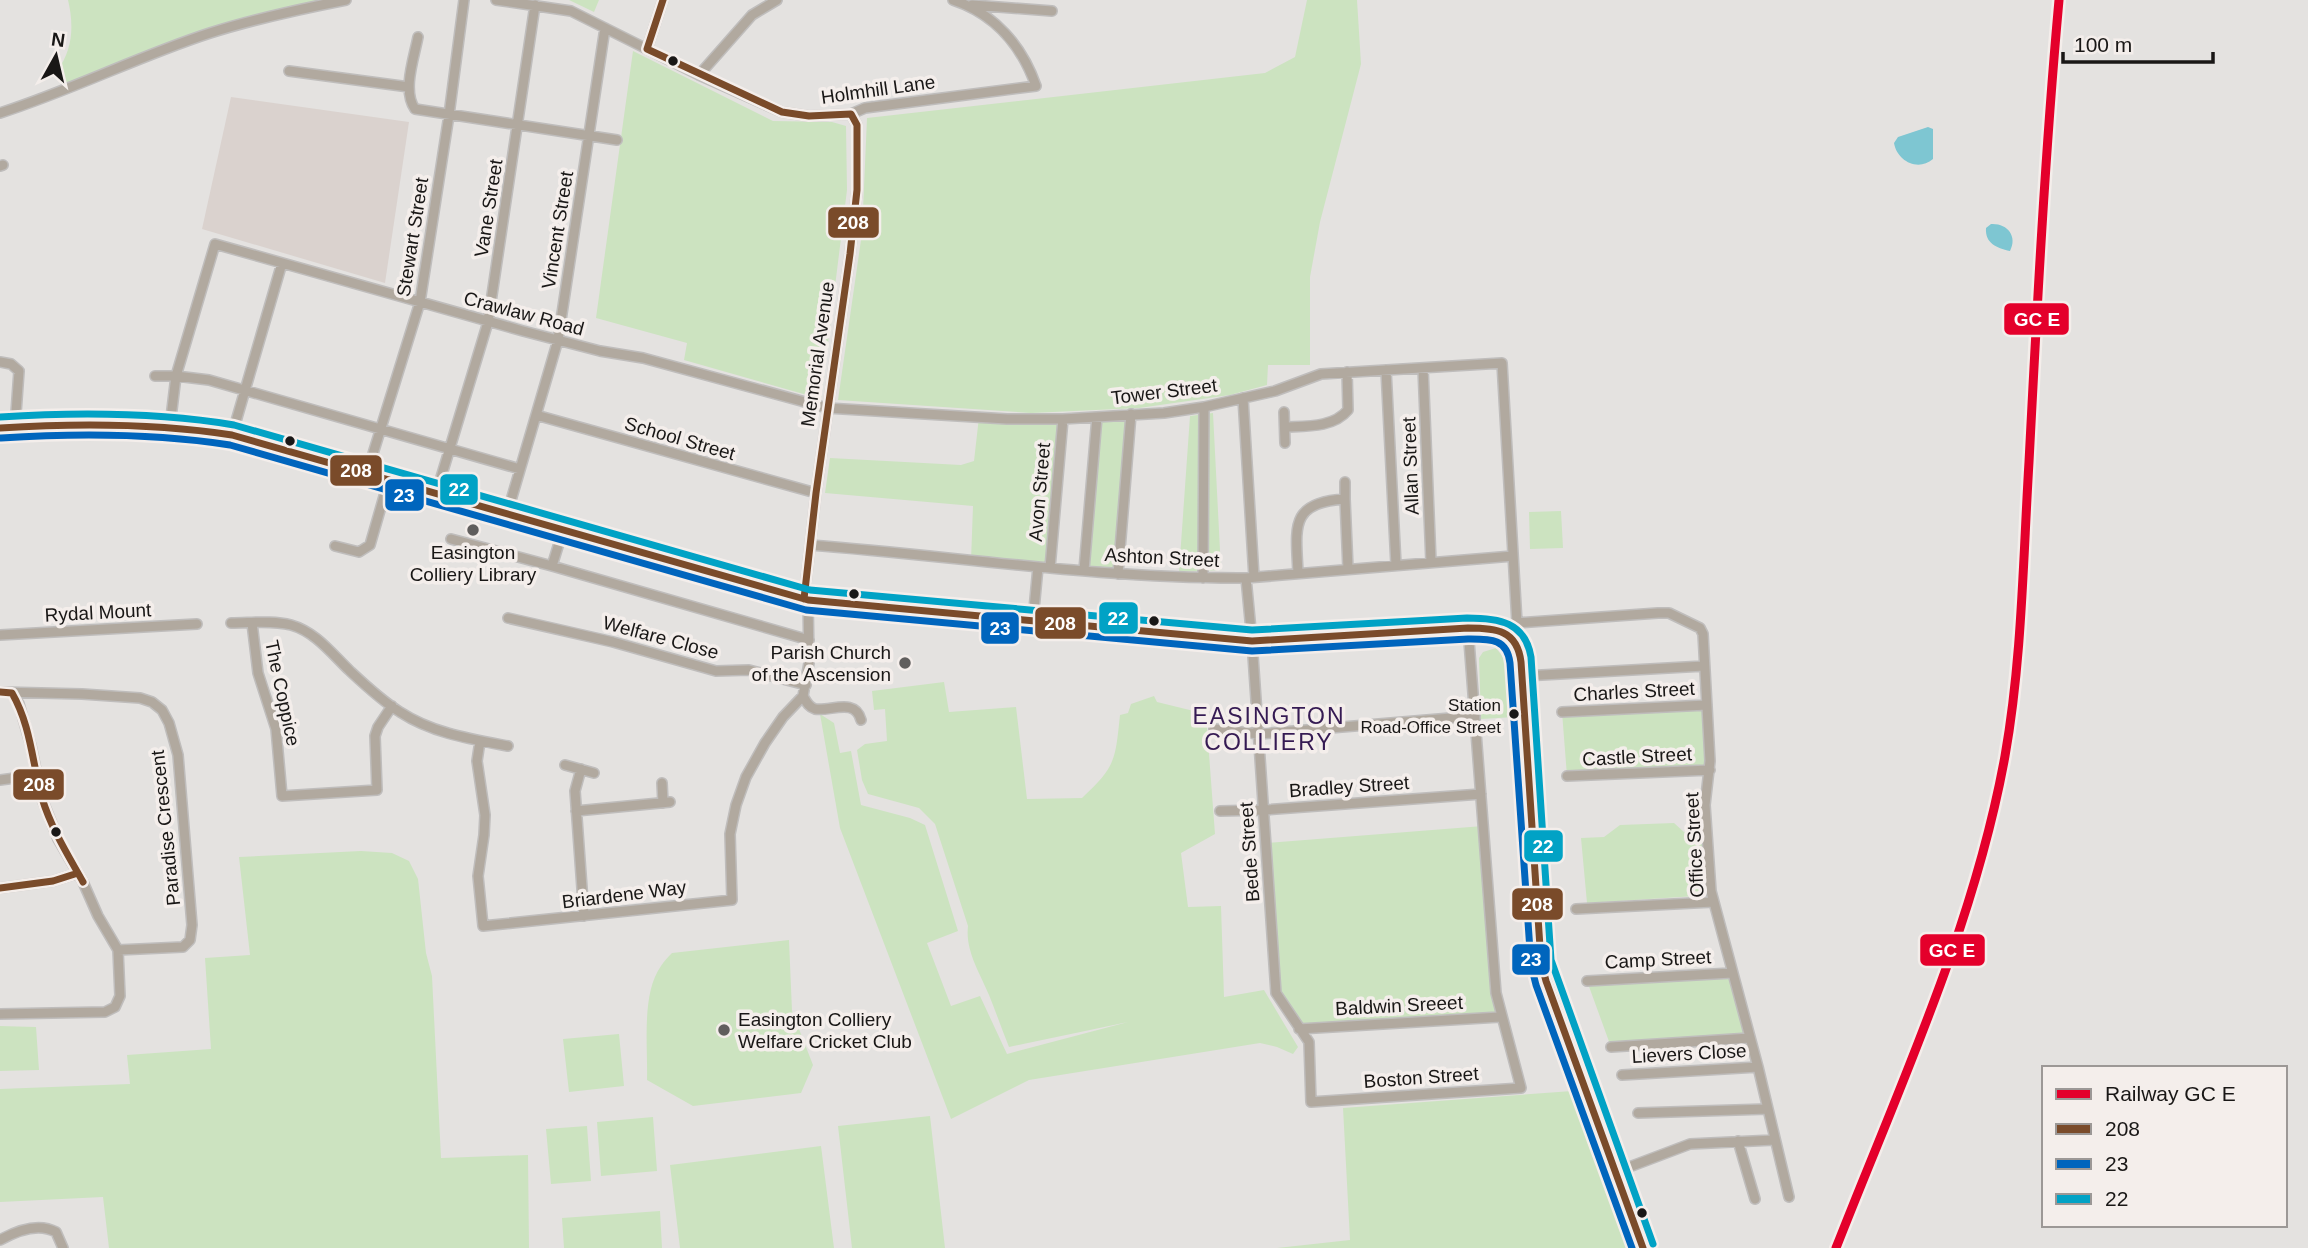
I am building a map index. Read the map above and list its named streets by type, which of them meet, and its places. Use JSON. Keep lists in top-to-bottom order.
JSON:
{
  "streets": {
    "street": [
      "Holmhill Lane",
      "Vane Street",
      "Vincent Street",
      "Stewart Street",
      "Crawlaw Road",
      "Memorial Avenue",
      "Tower Street",
      "School Street",
      "Allan Street",
      "Avon Street",
      "Ashton Street",
      "Rydal Mount",
      "Welfare Close",
      "Charles Street",
      "The Coppice",
      "Castle Street",
      "Bradley Street",
      "Paradise Crescent",
      "Office Street",
      "Bede Street",
      "Briardene Way",
      "Camp Street",
      "Baldwin Sreeet",
      "Lievers Close",
      "Boston Street"
    ]
  },
  "crossings": [
    ["Holmhill Lane", "Vane Street"],
    ["Holmhill Lane", "Vincent Street"],
    ["Holmhill Lane", "Memorial Avenue"],
    ["Vane Street", "Crawlaw Road"],
    ["Vincent Street", "Crawlaw Road"],
    ["Vincent Street", "School Street"],
    ["Stewart Street", "Crawlaw Road"],
    ["Crawlaw Road", "Memorial Avenue"],
    ["Crawlaw Road", "Tower Street"],
    ["Memorial Avenue", "Tower Street"],
    ["Memorial Avenue", "School Street"],
    ["Memorial Avenue", "Ashton Street"],
    ["Memorial Avenue", "Welfare Close"],
    ["Memorial Avenue", "Briardene Way"],
    ["Tower Street", "Allan Street"],
    ["Tower Street", "Avon Street"],
    ["Tower Street", "Ashton Street"],
    ["Tower Street", "Bede Street"],
    ["Allan Street", "Ashton Street"],
    ["Avon Street", "Ashton Street"],
    ["Ashton Street", "Bede Street"],
    ["Charles Street", "Office Street"],
    ["The Coppice", "Briardene Way"],
    ["Castle Street", "Office Street"],
    ["Bradley Street", "Bede Street"],
    ["Office Street", "Camp Street"],
    ["Office Street", "Lievers Close"],
    ["Bede Street", "Baldwin Sreeet"],
    ["Bede Street", "Boston Street"],
    ["Baldwin Sreeet", "Boston Street"]
  ],
  "districts": ["EASINGTON COLLIERY"],
  "places": [
    "Easington Colliery Library",
    "Parish Church of the Ascension",
    "Station Road-Office Street",
    "Easington Colliery Welfare Cricket Club"
  ],
  "lines": ["transit line 208", "transit line 22", "transit line 23"],
  "legend": [
    "Railway GC E",
    "208",
    "23",
    "22"
  ],
  "scale_bar": "100 m",
  "north": "top"
}
